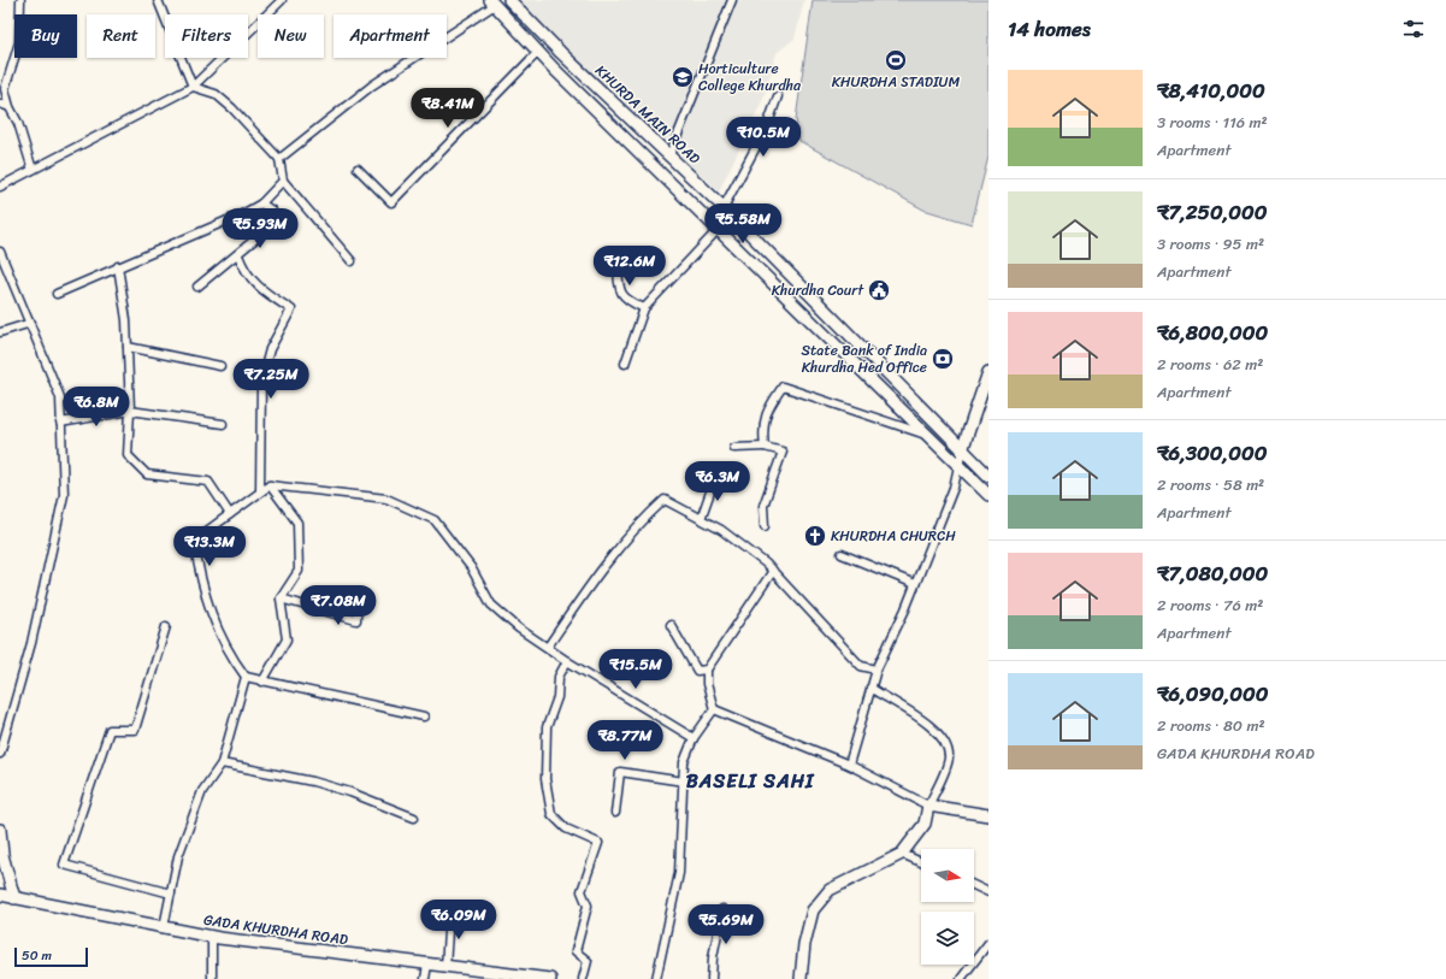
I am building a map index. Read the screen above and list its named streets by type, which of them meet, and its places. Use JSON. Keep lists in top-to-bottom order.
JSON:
{
  "streets": {
    "main road": ["KHURDA MAIN ROAD", "GADA KHURDHA ROAD"]
  },
  "districts": ["BASELI SAHI"],
  "places": {
    "sports": ["KHURDHA STADIUM"],
    "school or university": ["Horticulture College Khurdha"],
    "public building": ["Khurdha Court"],
    "bank": ["State Bank of India Khurdha Hed Office"],
    "church": ["KHURDHA CHURCH"]
  },
  "scale_bar": "50 m",
  "north": "right",
  "page": {
    "heading": "14 homes",
    "chip": [
      "Buy",
      "Rent",
      "Filters",
      "New",
      "Apartment"
    ],
    "list": [
      {
        "name": "₹8,410,000",
        "note": "3 rooms · 116 m² · Apartment"
      },
      {
        "name": "₹7,250,000",
        "note": "3 rooms · 95 m² · Apartment"
      },
      {
        "name": "₹6,800,000",
        "note": "2 rooms · 62 m² · Apartment"
      },
      {
        "name": "₹6,300,000",
        "note": "2 rooms · 58 m² · Apartment"
      },
      {
        "name": "₹7,080,000",
        "note": "2 rooms · 76 m² · Apartment"
      },
      {
        "name": "₹6,090,000",
        "note": "2 rooms · 80 m² · GADA KHURDHA ROAD"
      }
    ],
    "price": [
      "₹8.41M",
      "₹10.5M",
      "₹5.58M",
      "₹5.93M",
      "₹12.6M",
      "₹7.25M",
      "₹6.8M",
      "₹6.3M",
      "₹13.3M",
      "₹7.08M",
      "₹15.5M",
      "₹8.77M",
      "₹6.09M",
      "₹5.69M"
    ],
    "scale": "50 m"
  }
}
